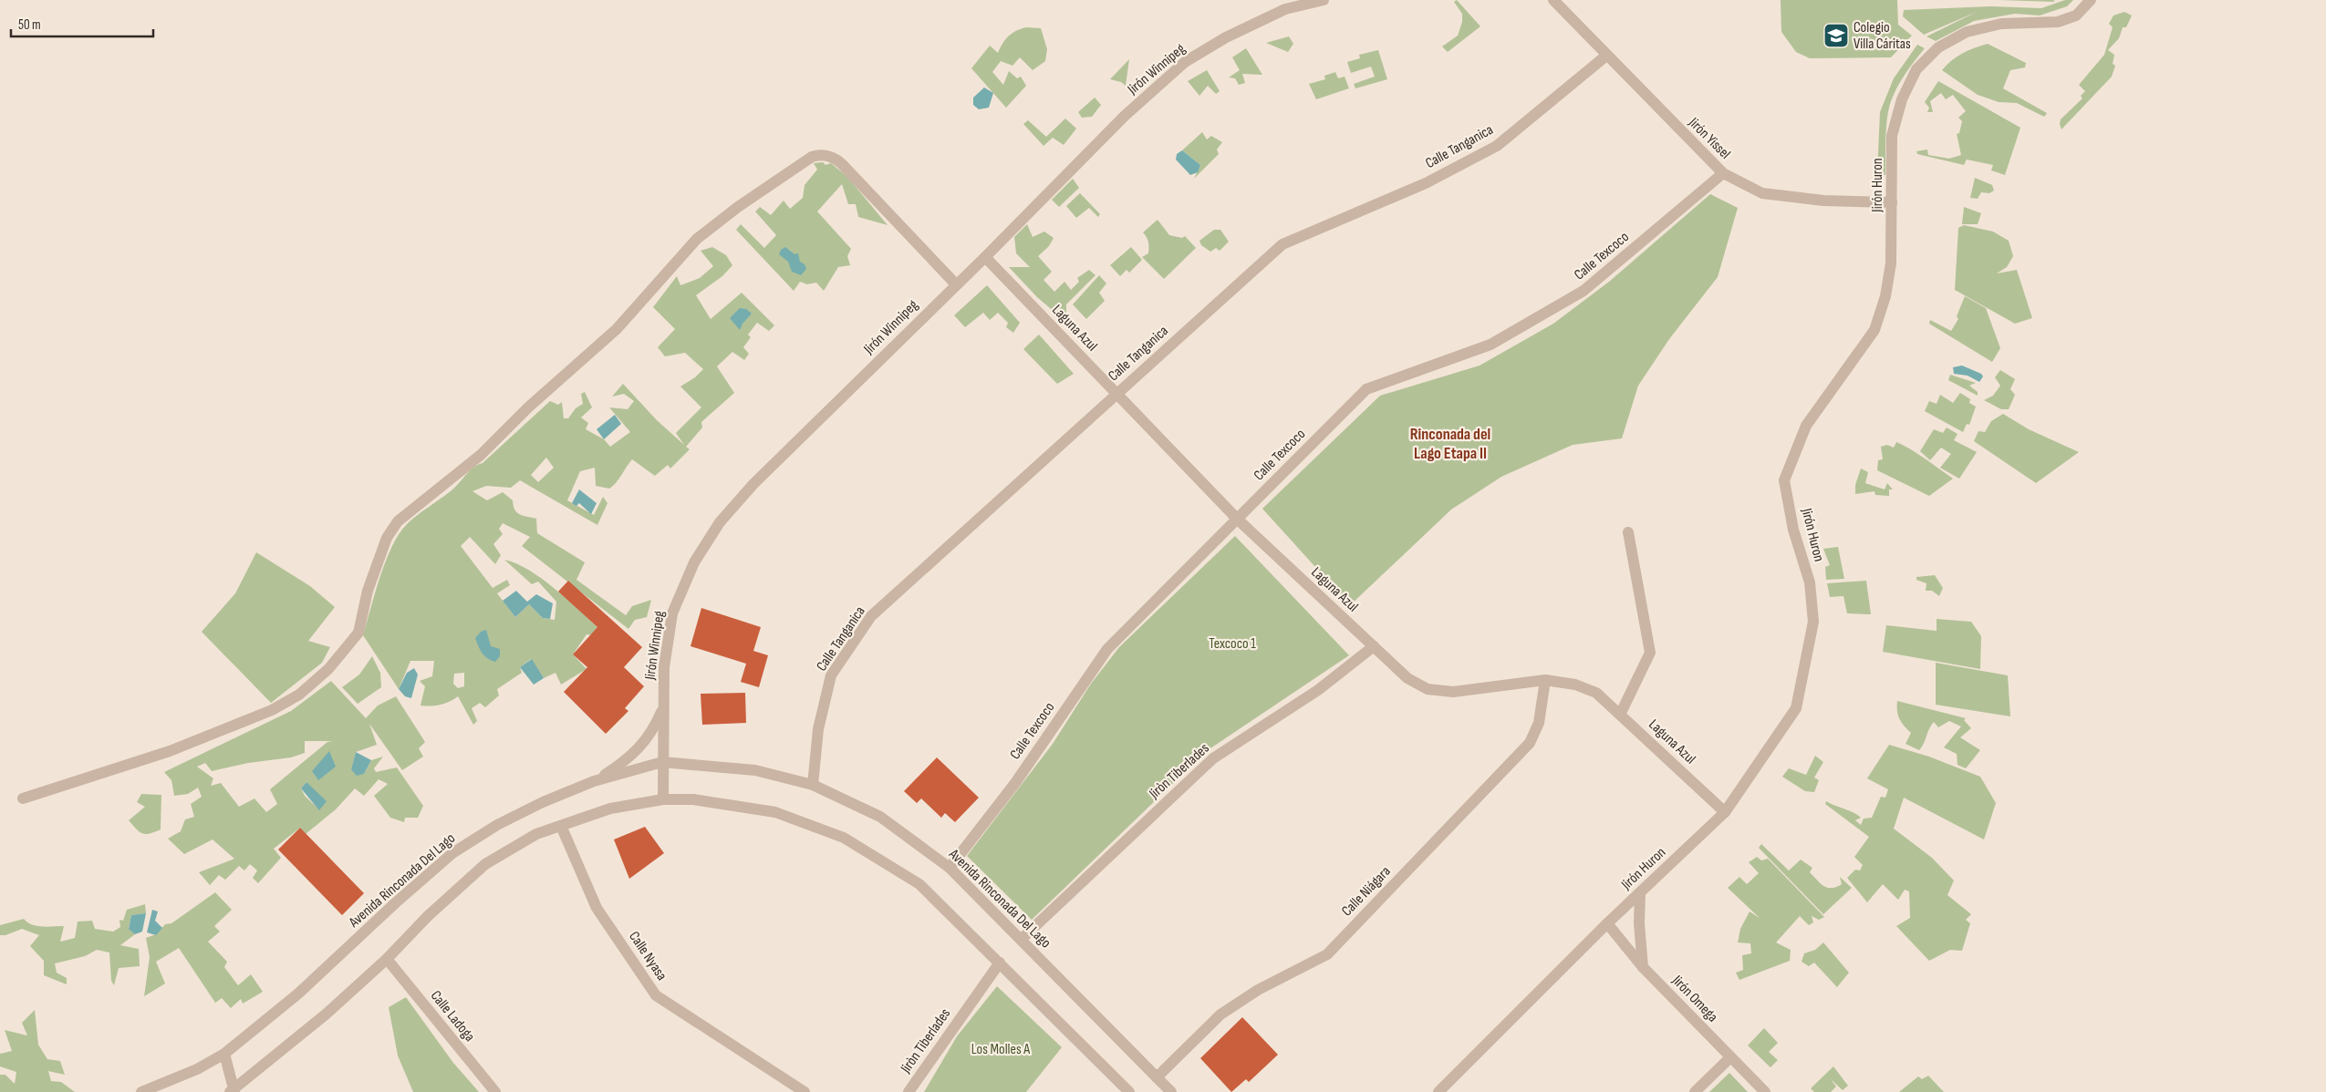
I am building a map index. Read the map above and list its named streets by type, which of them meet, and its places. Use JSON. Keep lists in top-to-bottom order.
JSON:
{
  "streets": {
    "street": [
      "Jirón Winnipeg",
      "Jirón Yissel",
      "Calle Tanganica",
      "Jirón Huron",
      "Calle Texcoco",
      "Laguna Azul",
      "Jiròn Tiberlades",
      "Avenida Rinconada Del Lago",
      "Calle Niágara",
      "Calle Nyasa",
      "Jirón Omega",
      "Calle Ladoga"
    ]
  },
  "crossings": [
    ["Jirón Winnipeg", "Laguna Azul"],
    ["Jirón Winnipeg", "Avenida Rinconada Del Lago"],
    ["Jirón Yissel", "Calle Tanganica"],
    ["Jirón Yissel", "Jirón Huron"],
    ["Jirón Yissel", "Calle Texcoco"],
    ["Calle Tanganica", "Laguna Azul"],
    ["Calle Tanganica", "Avenida Rinconada Del Lago"],
    ["Jirón Huron", "Laguna Azul"],
    ["Jirón Huron", "Jirón Omega"],
    ["Calle Texcoco", "Laguna Azul"],
    ["Calle Texcoco", "Avenida Rinconada Del Lago"],
    ["Laguna Azul", "Jiròn Tiberlades"],
    ["Laguna Azul", "Calle Niágara"],
    ["Jiròn Tiberlades", "Avenida Rinconada Del Lago"],
    ["Avenida Rinconada Del Lago", "Calle Niágara"]
  ],
  "districts": ["Rinconada del Lago Etapa II"],
  "parks": ["Texcoco 1", "Los Molles A"],
  "places": {
    "school or university": ["Colegio Villa Cáritas"]
  },
  "scale_bar": "50 m"
}
